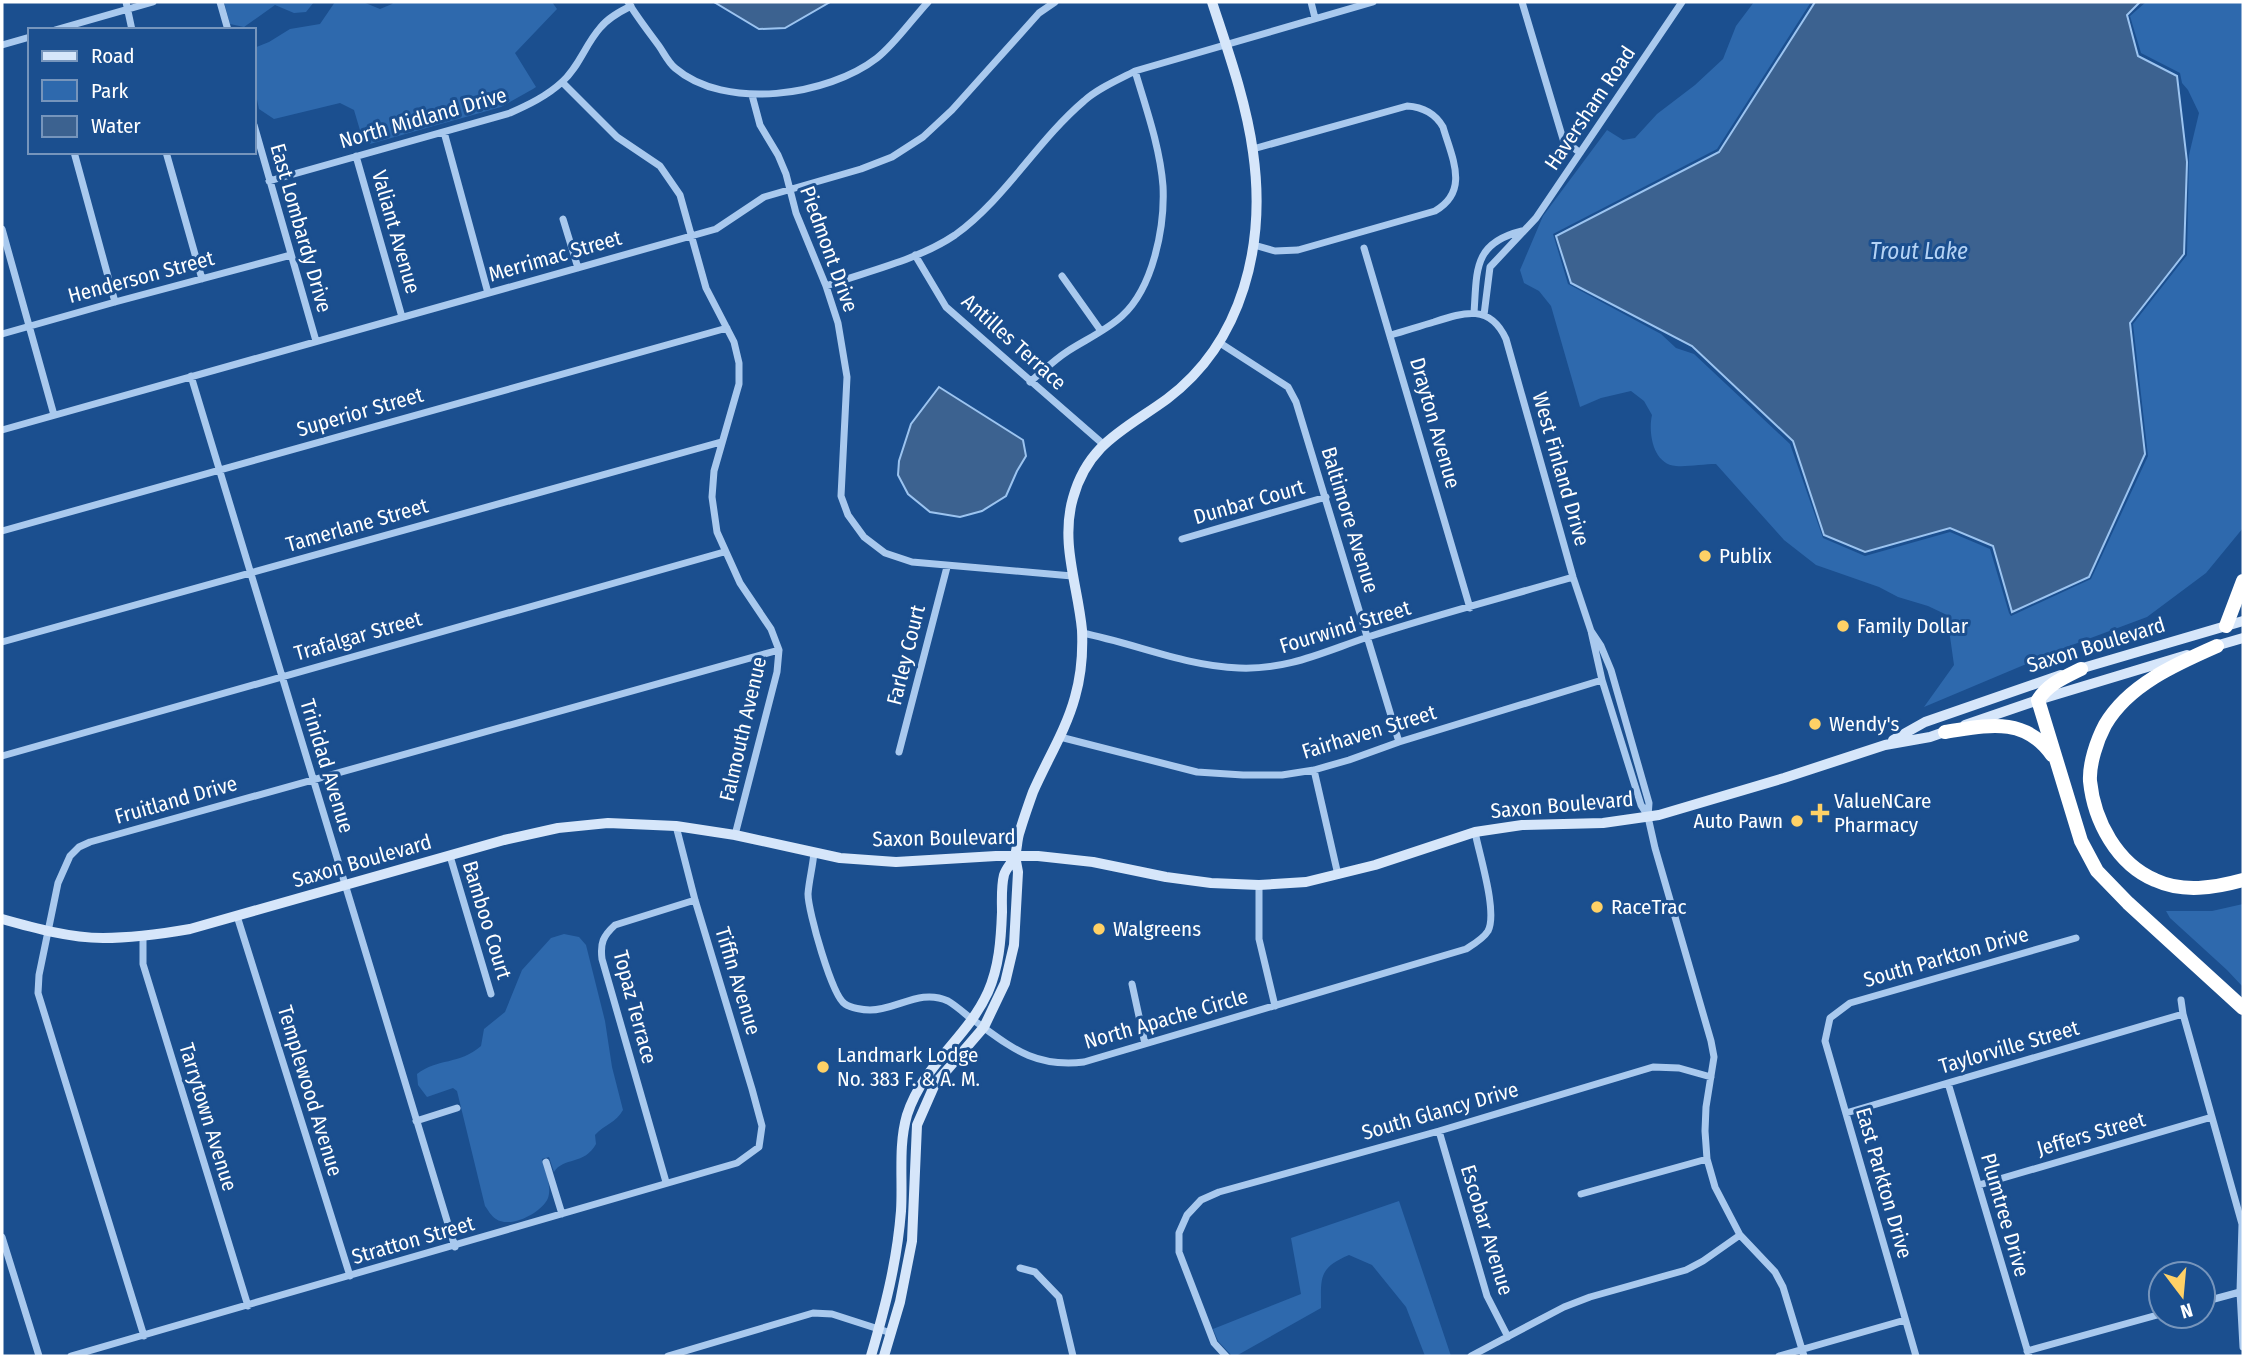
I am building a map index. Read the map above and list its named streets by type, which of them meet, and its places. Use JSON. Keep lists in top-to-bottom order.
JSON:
{
  "streets": {
    "main road": ["Saxon Boulevard"],
    "street": [
      "Haversham Road",
      "North Midland Drive",
      "East Lombardy Drive",
      "Valiant Avenue",
      "Piedmont Drive",
      "Merrimac Street",
      "Henderson Street",
      "Antilles Terrace",
      "Superior Street",
      "Drayton Avenue",
      "West Finland Drive",
      "Dunbar Court",
      "Baltimore Avenue",
      "Tamerlane Street",
      "Fourwind Street",
      "Trafalgar Street",
      "Farley Court",
      "Falmouth Avenue",
      "Fairhaven Street",
      "Trinidad Avenue",
      "Fruitland Drive",
      "Bamboo Court",
      "South Parkton Drive",
      "Tiffin Avenue",
      "Topaz Terrace",
      "North Apache Circle",
      "Taylorville Street",
      "Templewood Avenue",
      "South Glancy Drive",
      "Tarrytown Avenue",
      "Jeffers Street",
      "East Parkton Drive",
      "Plumtree Drive",
      "Escobar Avenue",
      "Stratton Street"
    ]
  },
  "crossings": [
    ["Haversham Road", "West Finland Drive"],
    ["North Midland Drive", "East Lombardy Drive"],
    ["North Midland Drive", "Valiant Avenue"],
    ["North Midland Drive", "Falmouth Avenue"],
    ["East Lombardy Drive", "Merrimac Street"],
    ["East Lombardy Drive", "Henderson Street"],
    ["Valiant Avenue", "Merrimac Street"],
    ["Piedmont Drive", "Merrimac Street"],
    ["Piedmont Drive", "Farley Court"],
    ["Merrimac Street", "Falmouth Avenue"],
    ["Merrimac Street", "Trinidad Avenue"],
    ["Superior Street", "Falmouth Avenue"],
    ["Superior Street", "Trinidad Avenue"],
    ["Drayton Avenue", "Fourwind Street"],
    ["West Finland Drive", "Fourwind Street"],
    ["West Finland Drive", "Saxon Boulevard"],
    ["West Finland Drive", "Fairhaven Street"],
    ["West Finland Drive", "South Glancy Drive"],
    ["Dunbar Court", "Baltimore Avenue"],
    ["Baltimore Avenue", "Fourwind Street"],
    ["Baltimore Avenue", "Fairhaven Street"],
    ["Tamerlane Street", "Falmouth Avenue"],
    ["Tamerlane Street", "Trinidad Avenue"],
    ["Trafalgar Street", "Falmouth Avenue"],
    ["Trafalgar Street", "Trinidad Avenue"],
    ["Saxon Boulevard", "Falmouth Avenue"],
    ["Saxon Boulevard", "Trinidad Avenue"],
    ["Saxon Boulevard", "Fruitland Drive"],
    ["Saxon Boulevard", "Bamboo Court"],
    ["Saxon Boulevard", "Tiffin Avenue"],
    ["Saxon Boulevard", "North Apache Circle"],
    ["Saxon Boulevard", "Templewood Avenue"],
    ["Saxon Boulevard", "Tarrytown Avenue"],
    ["Falmouth Avenue", "Fruitland Drive"],
    ["Trinidad Avenue", "Fruitland Drive"],
    ["Trinidad Avenue", "Stratton Street"],
    ["Fruitland Drive", "Stratton Street"],
    ["South Parkton Drive", "East Parkton Drive"],
    ["Tiffin Avenue", "Topaz Terrace"],
    ["Tiffin Avenue", "Stratton Street"],
    ["Topaz Terrace", "Stratton Street"],
    ["Taylorville Street", "East Parkton Drive"],
    ["Taylorville Street", "Plumtree Drive"],
    ["Templewood Avenue", "Stratton Street"],
    ["South Glancy Drive", "Escobar Avenue"],
    ["Tarrytown Avenue", "Stratton Street"],
    ["Jeffers Street", "Plumtree Drive"]
  ],
  "water": ["Trout Lake"],
  "places": {
    "other": [
      "Publix",
      "Family Dollar",
      "Wendy's",
      "Auto Pawn",
      "RaceTrac",
      "Walgreens",
      "Landmark Lodge No. 383 F. & A. M."
    ],
    "health": ["ValueNCare Pharmacy"]
  },
  "legend": ["Road", "Park", "Water"],
  "north": "bottom"
}
